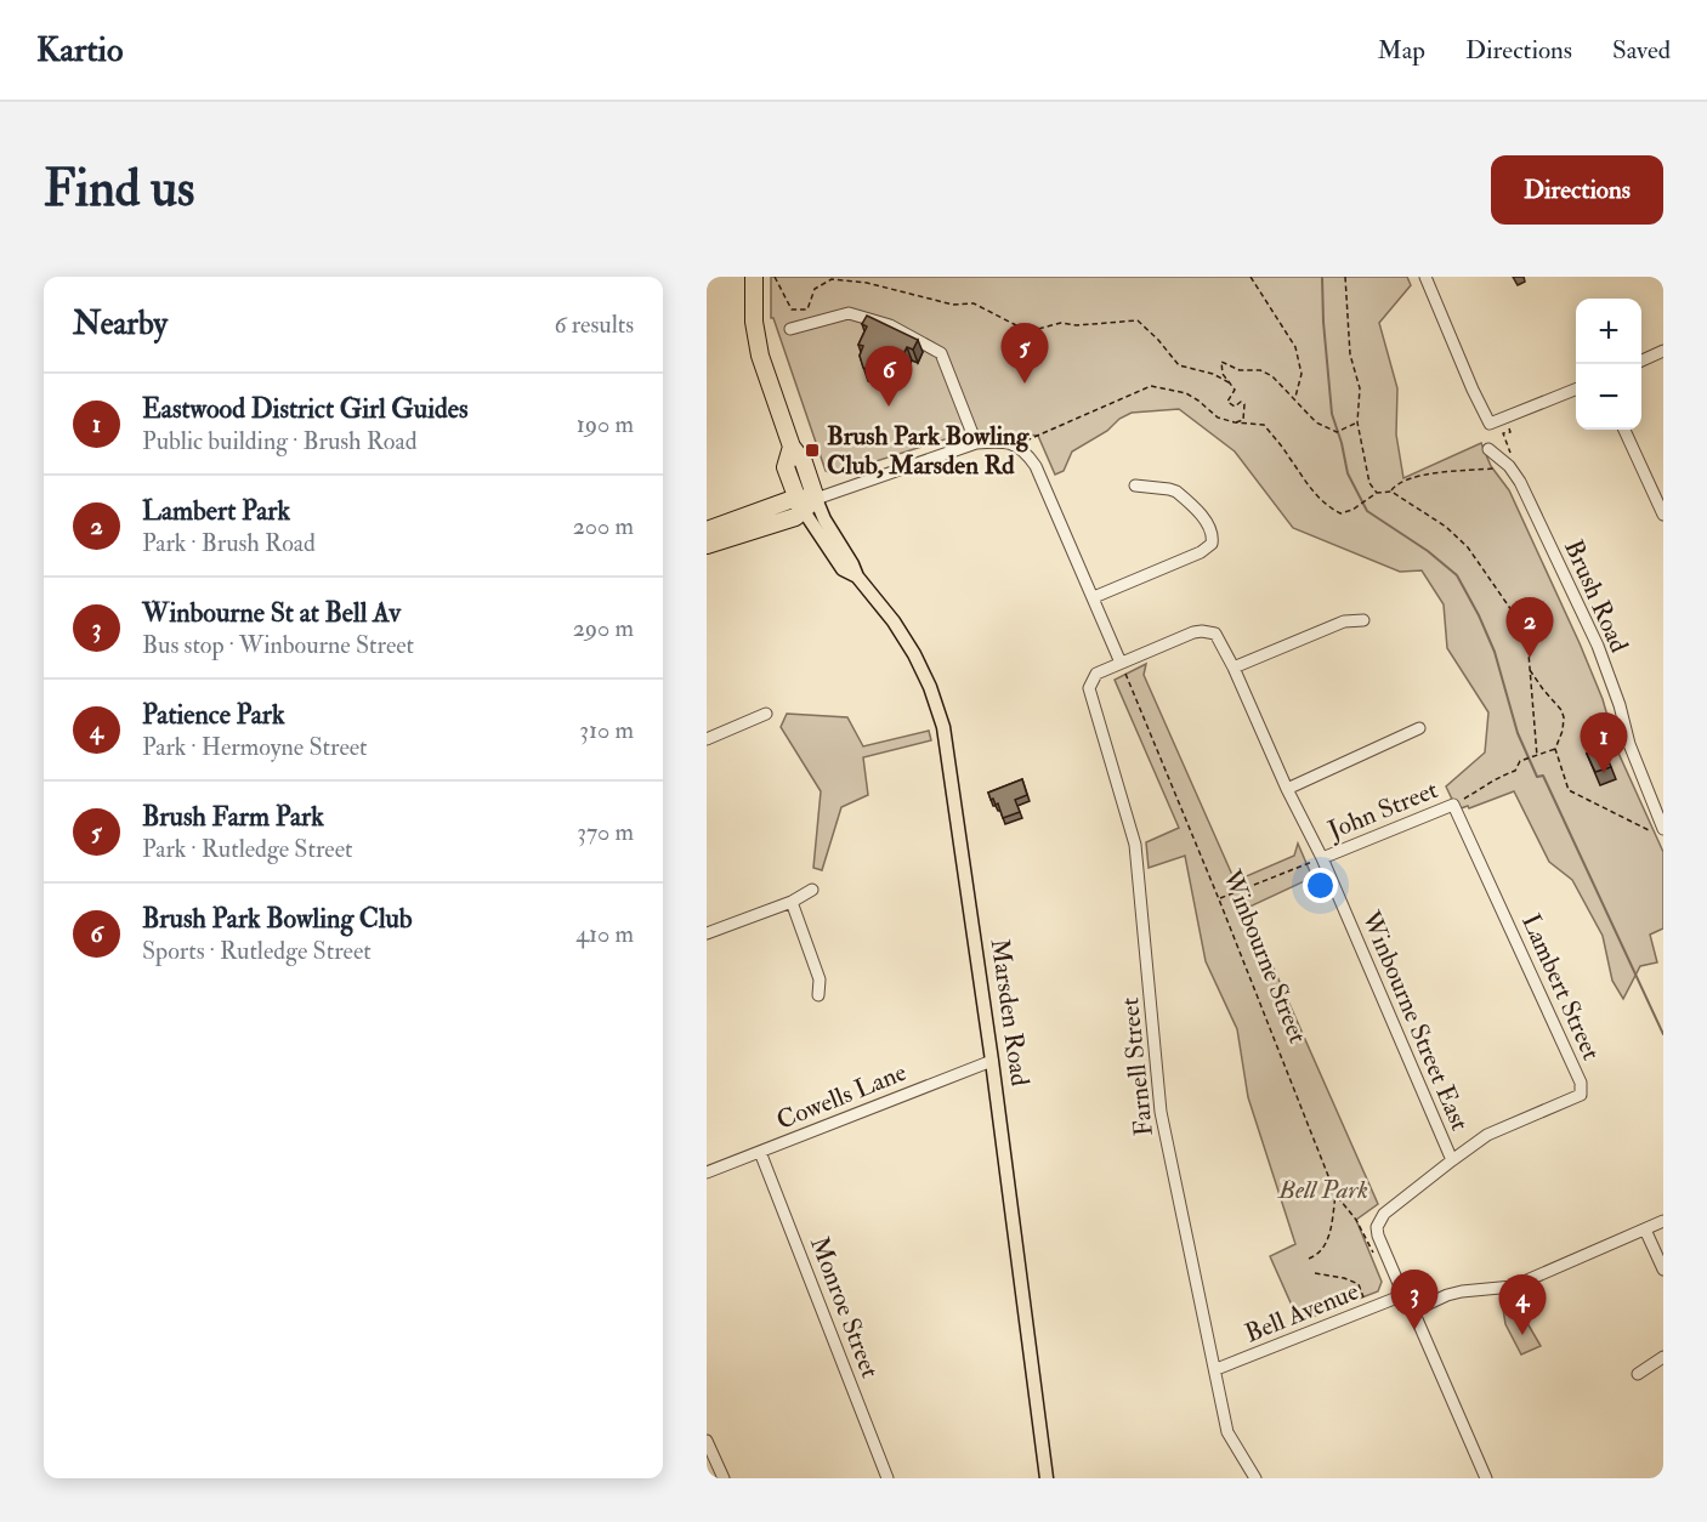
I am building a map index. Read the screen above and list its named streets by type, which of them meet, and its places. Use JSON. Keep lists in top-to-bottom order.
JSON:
{
  "streets": {
    "highway": ["Marsden Road"],
    "street": [
      "Brush Road",
      "John Street",
      "Lambert Street",
      "Winbourne Street East",
      "Farnell Street",
      "Cowells Lane",
      "Monroe Street",
      "Bell Avenue"
    ],
    "path": ["Winbourne Street"]
  },
  "crossings": [
    ["John Street", "Winbourne Street"],
    ["John Street", "Lambert Street"],
    ["John Street", "Winbourne Street East"],
    ["Winbourne Street", "Winbourne Street East"],
    ["Winbourne Street", "Farnell Street"],
    ["Lambert Street", "Winbourne Street East"],
    ["Marsden Road", "Cowells Lane"],
    ["Winbourne Street East", "Farnell Street"],
    ["Winbourne Street East", "Bell Avenue"],
    ["Farnell Street", "Bell Avenue"],
    ["Cowells Lane", "Monroe Street"]
  ],
  "parks": ["Bell Park"],
  "places": {
    "transit": ["Brush Park Bowling Club, Marsden Rd"]
  },
  "page": {
    "header": "Kartio",
    "nav": ["Map", "Directions", "Saved"],
    "buttons": "Directions",
    "title": "Find us",
    "heading": ["Nearby", "6 results"],
    "map_buttons": ["+", "−"],
    "pins": [
      "5",
      "6",
      "2",
      "1",
      "3",
      "4"
    ],
    "list": [
      {
        "mark": "1",
        "name": "Eastwood District Girl Guides",
        "note": "Public building · Brush Road",
        "value": "190 m"
      },
      {
        "mark": "2",
        "name": "Lambert Park",
        "note": "Park · Brush Road",
        "value": "200 m"
      },
      {
        "mark": "3",
        "name": "Winbourne St at Bell Av",
        "note": "Bus stop · Winbourne Street",
        "value": "290 m"
      },
      {
        "mark": "4",
        "name": "Patience Park",
        "note": "Park · Hermoyne Street",
        "value": "310 m"
      },
      {
        "mark": "5",
        "name": "Brush Farm Park",
        "note": "Park · Rutledge Street",
        "value": "370 m"
      },
      {
        "mark": "6",
        "name": "Brush Park Bowling Club",
        "note": "Sports · Rutledge Street",
        "value": "410 m"
      }
    ]
  }
}
